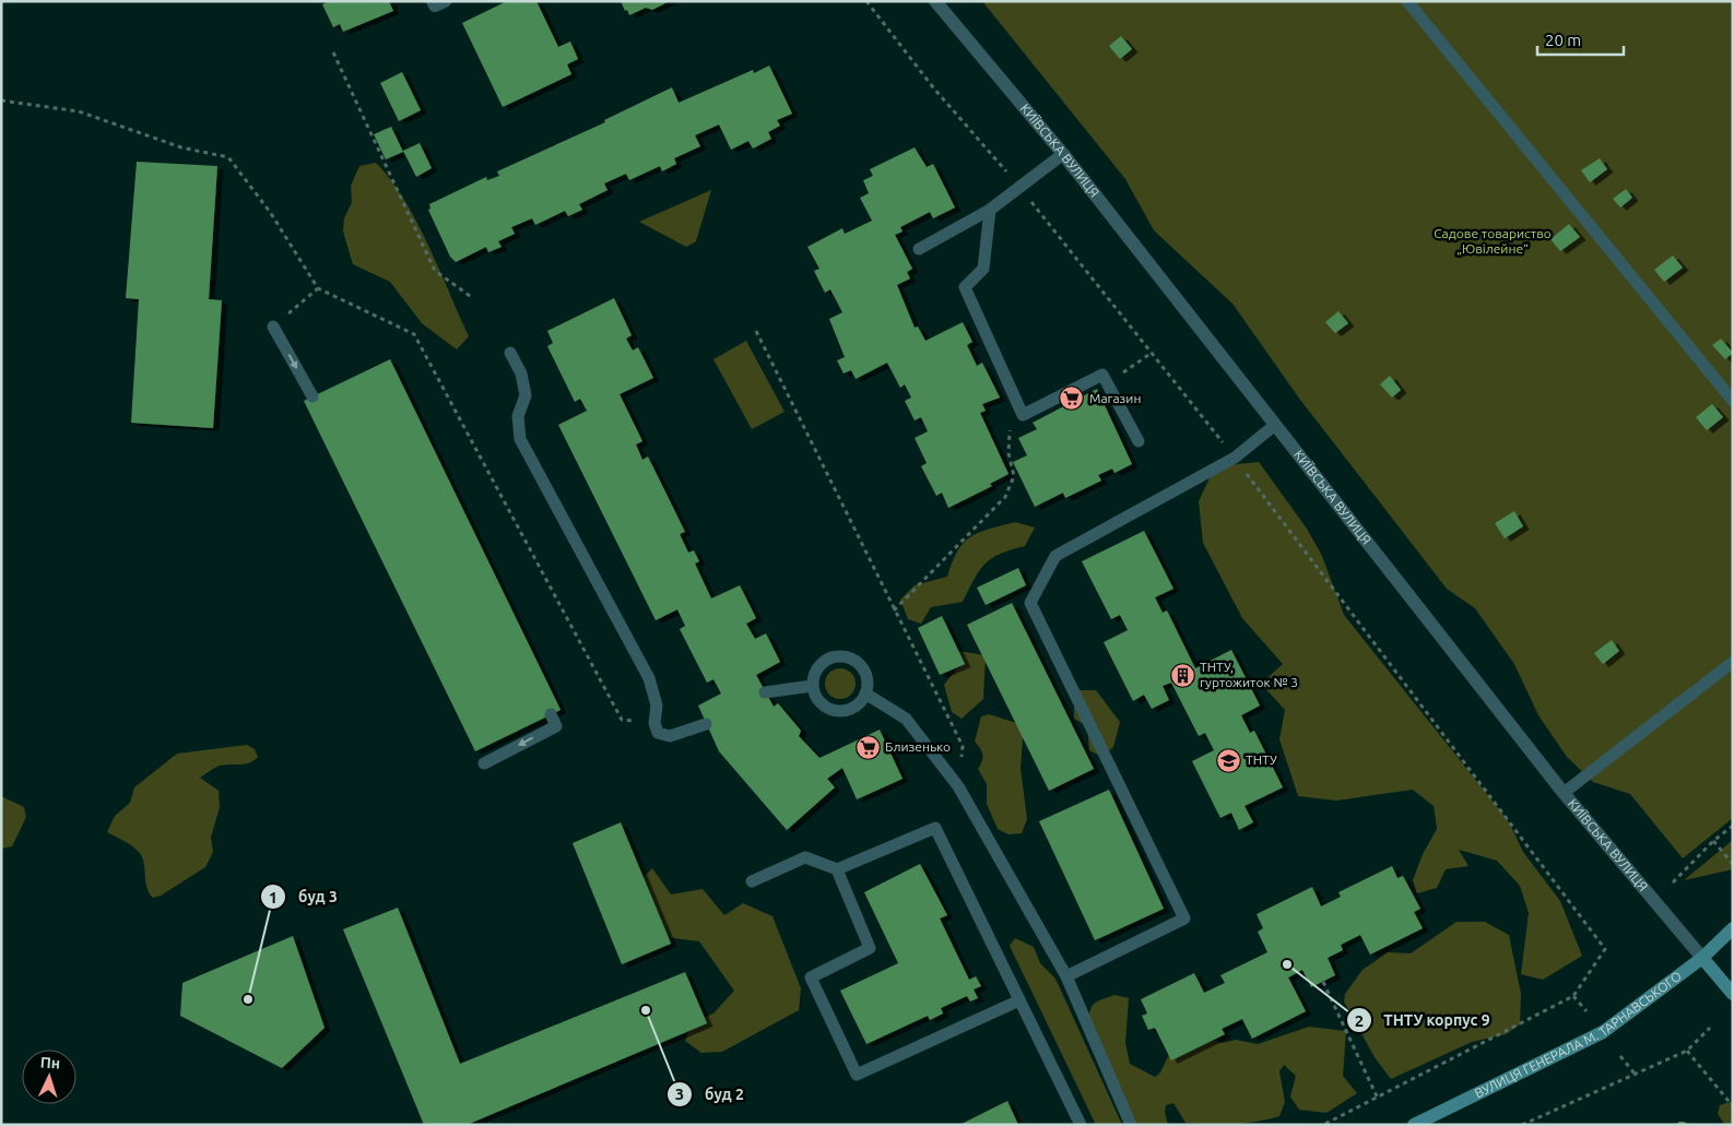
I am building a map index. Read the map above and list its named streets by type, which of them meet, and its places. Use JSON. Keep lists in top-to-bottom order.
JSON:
{
  "streets": {
    "main road": ["КИЇВСЬКА ВУЛИЦЯ", "ВУЛИЦЯ ГЕНЕРАЛА М. ТАРНАВСЬКОГО"]
  },
  "crossings": [
    ["КИЇВСЬКА ВУЛИЦЯ", "ВУЛИЦЯ ГЕНЕРАЛА М. ТАРНАВСЬКОГО"]
  ],
  "parks": ["Садове товариство „Ювілейне“"],
  "places": {
    "supermarket": ["Магазин", "Близенько"],
    "building": ["ТНТУ, гуртожиток № 3"],
    "school or university": ["ТНТУ"],
    "other": ["ТНТУ корпус 9", "буд 3", "буд 2"]
  },
  "scale_bar": "20 m",
  "north": "top"
}
